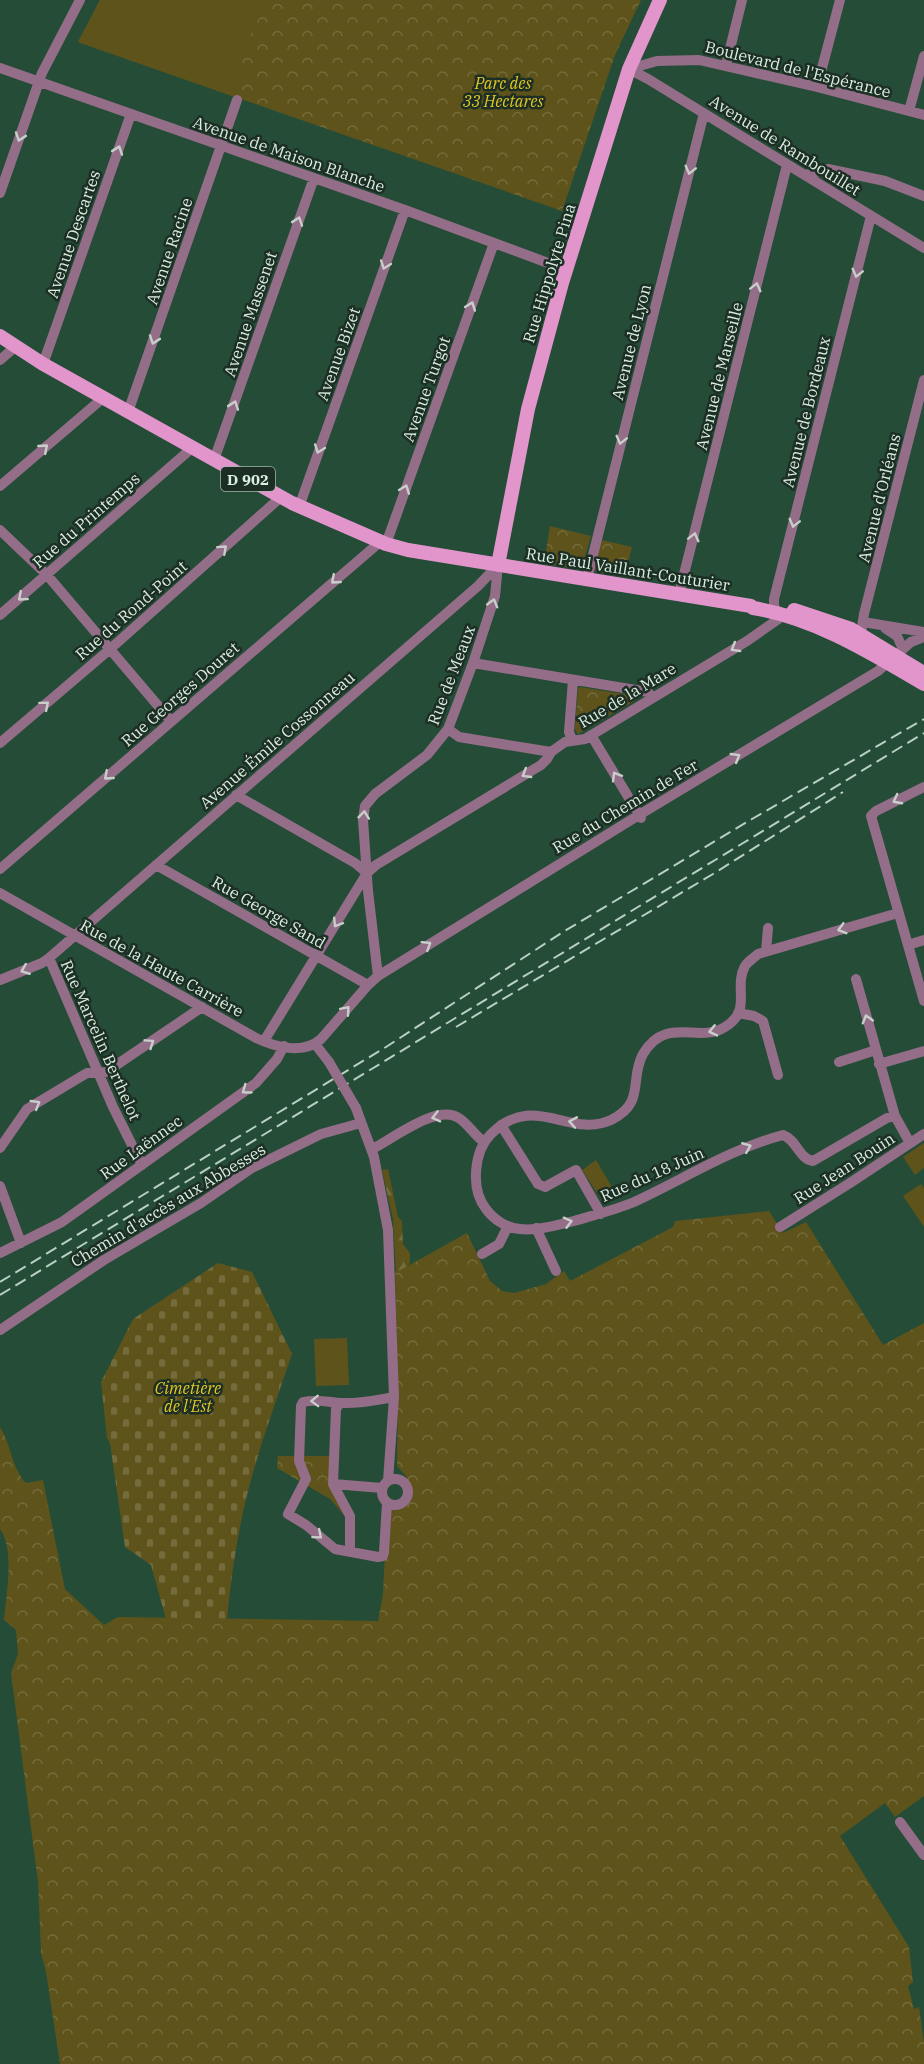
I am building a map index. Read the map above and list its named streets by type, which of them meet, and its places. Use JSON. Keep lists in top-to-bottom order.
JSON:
{
  "streets": {
    "main road": ["Rue Hippolyte Pina", "D 902", "Rue Paul Vaillant-Couturier"],
    "street": [
      "Boulevard de l'Espérance",
      "Avenue de Rambouillet",
      "Avenue de Maison Blanche",
      "Avenue Descartes",
      "Avenue Racine",
      "Avenue Massenet",
      "Avenue de Lyon",
      "Avenue Bizet",
      "Avenue de Marseille",
      "Avenue Turgot",
      "Avenue de Bordeaux",
      "Avenue d'Orléans",
      "Rue du Printemps",
      "Rue du Rond-Point",
      "Rue de Meaux",
      "Rue Georges Douret",
      "Rue de la Mare",
      "Avenue Émile Cossonneau",
      "Rue du Chemin de Fer",
      "Rue George Sand",
      "Rue de la Haute Carrière",
      "Rue Marcelin Berthelot",
      "Rue Laënnec",
      "Rue Jean Bouin",
      "Rue du 18 Juin",
      "Chemin d'accès aux Abbesses"
    ]
  },
  "crossings": [
    ["Boulevard de l'Espérance", "Avenue de Rambouillet"],
    ["Boulevard de l'Espérance", "Rue Hippolyte Pina"],
    ["Avenue de Rambouillet", "Rue Hippolyte Pina"],
    ["Avenue de Rambouillet", "Avenue de Lyon"],
    ["Avenue de Rambouillet", "Avenue de Marseille"],
    ["Avenue de Rambouillet", "Avenue de Bordeaux"],
    ["Avenue de Maison Blanche", "Avenue Descartes"],
    ["Avenue de Maison Blanche", "Avenue Racine"],
    ["Avenue de Maison Blanche", "Rue Hippolyte Pina"],
    ["Avenue de Maison Blanche", "Avenue Massenet"],
    ["Avenue de Maison Blanche", "Avenue Bizet"],
    ["Avenue de Maison Blanche", "Avenue Turgot"],
    ["Avenue Descartes", "D 902"],
    ["Avenue Racine", "D 902"],
    ["Rue Hippolyte Pina", "D 902"],
    ["Rue Hippolyte Pina", "Rue Paul Vaillant-Couturier"],
    ["Rue Hippolyte Pina", "Rue de Meaux"],
    ["Rue Hippolyte Pina", "Avenue Émile Cossonneau"],
    ["Avenue Massenet", "D 902"],
    ["Avenue de Lyon", "Rue Paul Vaillant-Couturier"],
    ["Avenue Bizet", "D 902"],
    ["Avenue de Marseille", "Rue Paul Vaillant-Couturier"],
    ["Avenue Turgot", "D 902"],
    ["Avenue Turgot", "Rue Georges Douret"],
    ["Avenue de Bordeaux", "Rue Paul Vaillant-Couturier"],
    ["Avenue de Bordeaux", "Rue de la Mare"],
    ["D 902", "Rue du Printemps"],
    ["D 902", "Rue Paul Vaillant-Couturier"],
    ["D 902", "Rue du Rond-Point"],
    ["D 902", "Rue de Meaux"],
    ["D 902", "Rue Georges Douret"],
    ["D 902", "Avenue Émile Cossonneau"],
    ["Avenue d'Orléans", "Rue Paul Vaillant-Couturier"],
    ["Rue Paul Vaillant-Couturier", "Rue de Meaux"],
    ["Rue Paul Vaillant-Couturier", "Rue de la Mare"],
    ["Rue Paul Vaillant-Couturier", "Avenue Émile Cossonneau"],
    ["Rue Paul Vaillant-Couturier", "Rue du Chemin de Fer"],
    ["Rue de Meaux", "Rue de la Mare"],
    ["Rue de Meaux", "Avenue Émile Cossonneau"],
    ["Rue de Meaux", "Rue du Chemin de Fer"],
    ["Avenue Émile Cossonneau", "Rue George Sand"],
    ["Avenue Émile Cossonneau", "Rue de la Haute Carrière"],
    ["Avenue Émile Cossonneau", "Rue Marcelin Berthelot"],
    ["Rue de la Haute Carrière", "Rue Laënnec"],
    ["Rue Marcelin Berthelot", "Rue Laënnec"]
  ],
  "one_way": [
    "Avenue Descartes",
    "Avenue Racine",
    "Avenue Massenet",
    "Avenue de Lyon",
    "Avenue Bizet",
    "Avenue de Marseille",
    "Avenue Turgot",
    "Avenue de Bordeaux",
    "Rue du Rond-Point",
    "Rue de Meaux",
    "Rue Georges Douret",
    "Rue de la Mare",
    "Rue du Chemin de Fer",
    "Rue Laënnec",
    "Rue du 18 Juin"
  ],
  "parks": ["Parc des 33 Hectares", "Cimetière de l'Est"]
}
